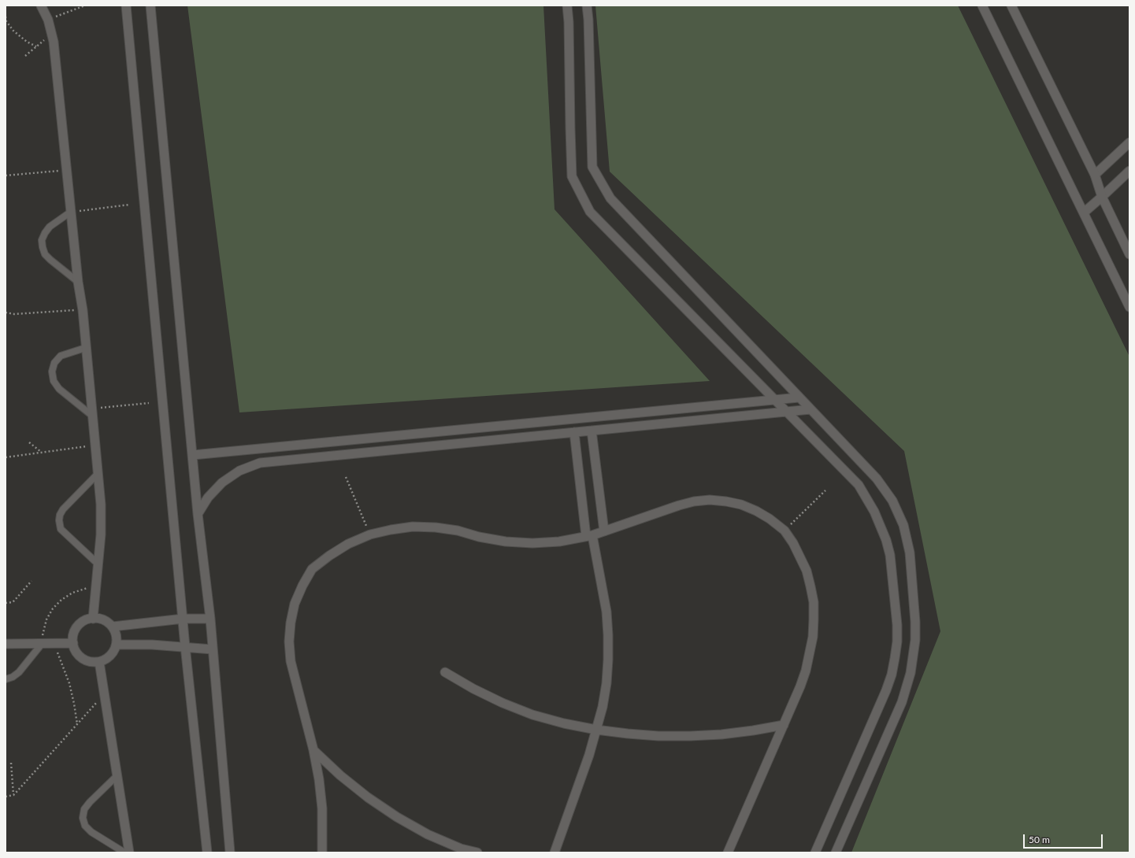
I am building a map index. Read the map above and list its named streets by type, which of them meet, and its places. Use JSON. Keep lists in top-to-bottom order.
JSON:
{
  "scale_bar": "50 m"
}
